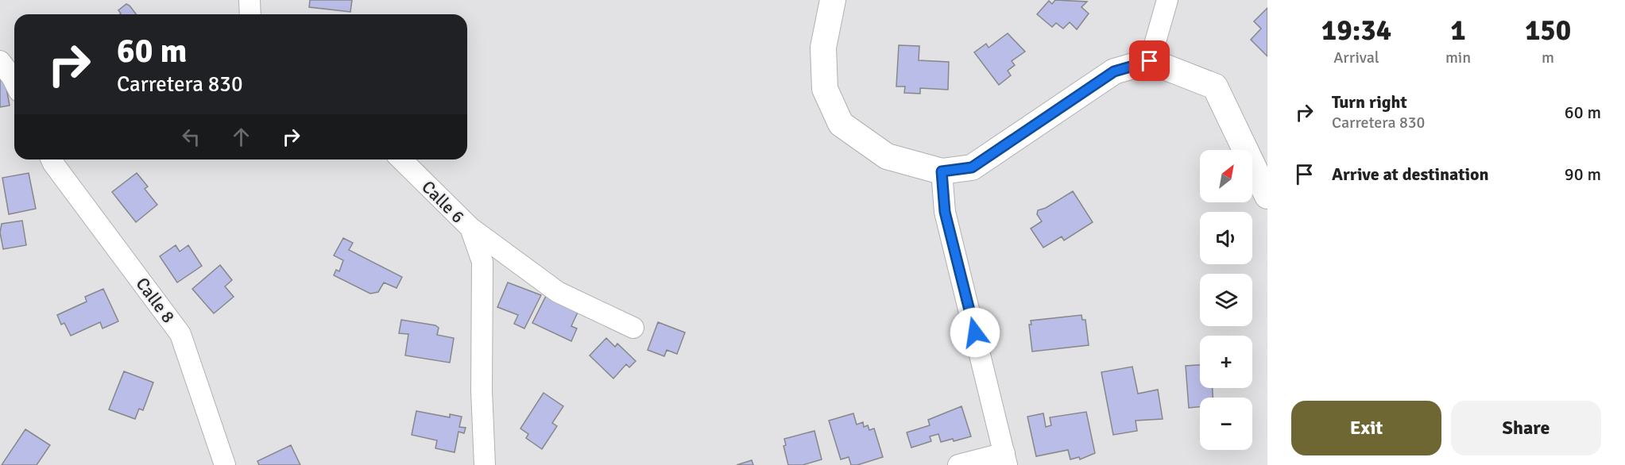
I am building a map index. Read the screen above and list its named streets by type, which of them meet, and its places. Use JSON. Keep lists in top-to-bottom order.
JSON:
{
  "streets": {
    "street": ["Calle 6", "Calle 8"]
  },
  "north": "top right",
  "page": {
    "eta": [
      "19:34",
      "Arrival",
      "1",
      "min",
      "150",
      "m"
    ],
    "turn": ["60 m", "Carretera 830"],
    "list": [
      {
        "name": "Turn right",
        "note": "Carretera 830",
        "value": "60 m"
      },
      {
        "name": "Arrive at destination",
        "value": "90 m"
      }
    ],
    "map_buttons": ["+", "−"],
    "buttons": ["Exit", "Share"]
  }
}
